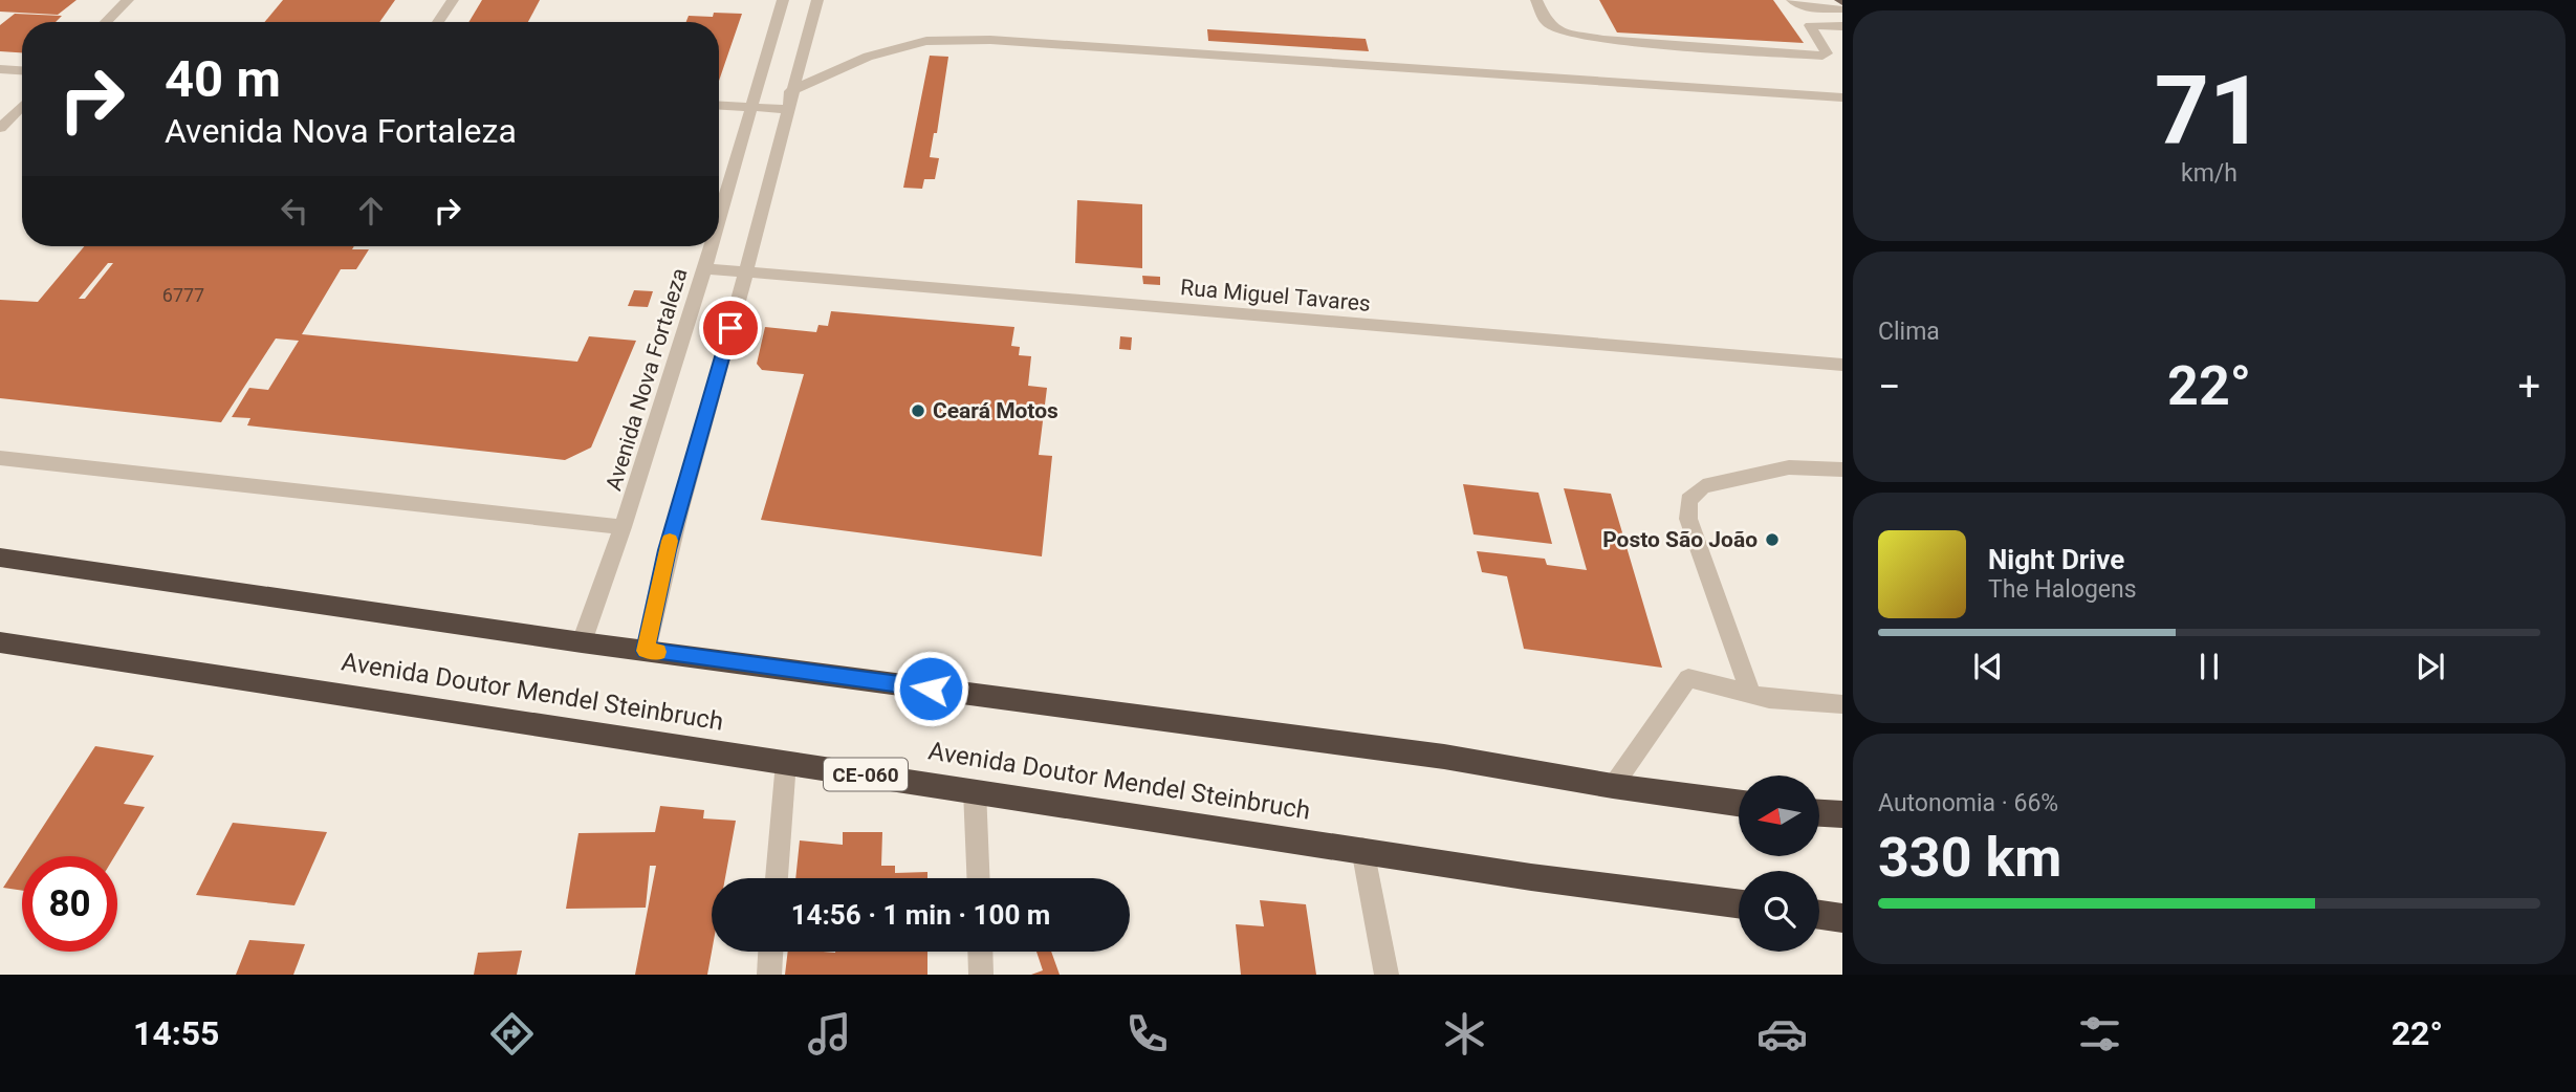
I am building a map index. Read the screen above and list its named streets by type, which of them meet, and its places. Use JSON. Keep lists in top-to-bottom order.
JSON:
{
  "streets": {
    "highway": ["Avenida Doutor Mendel Steinbruch", "CE-060"],
    "street": ["Rua Miguel Tavares", "Avenida Nova Fortaleza"]
  },
  "crossings": [
    ["Rua Miguel Tavares", "Avenida Nova Fortaleza"]
  ],
  "places": ["Ceará Motos", "Posto São João"],
  "house_numbers": ["6777"],
  "north": "left",
  "page": {
    "tile": [
      ["71", "km/h"],
      "Clima",
      ["Autonomia · 66%", "330 km"]
    ],
    "turn": ["40 m", "Avenida Nova Fortaleza"],
    "heat": ["−", "22°", "+"],
    "song": ["Night Drive", "The Halogens"],
    "limit": "80",
    "trip": "14:56 · 1 min · 100 m",
    "tabs": ["14:55", "22°"]
  }
}
